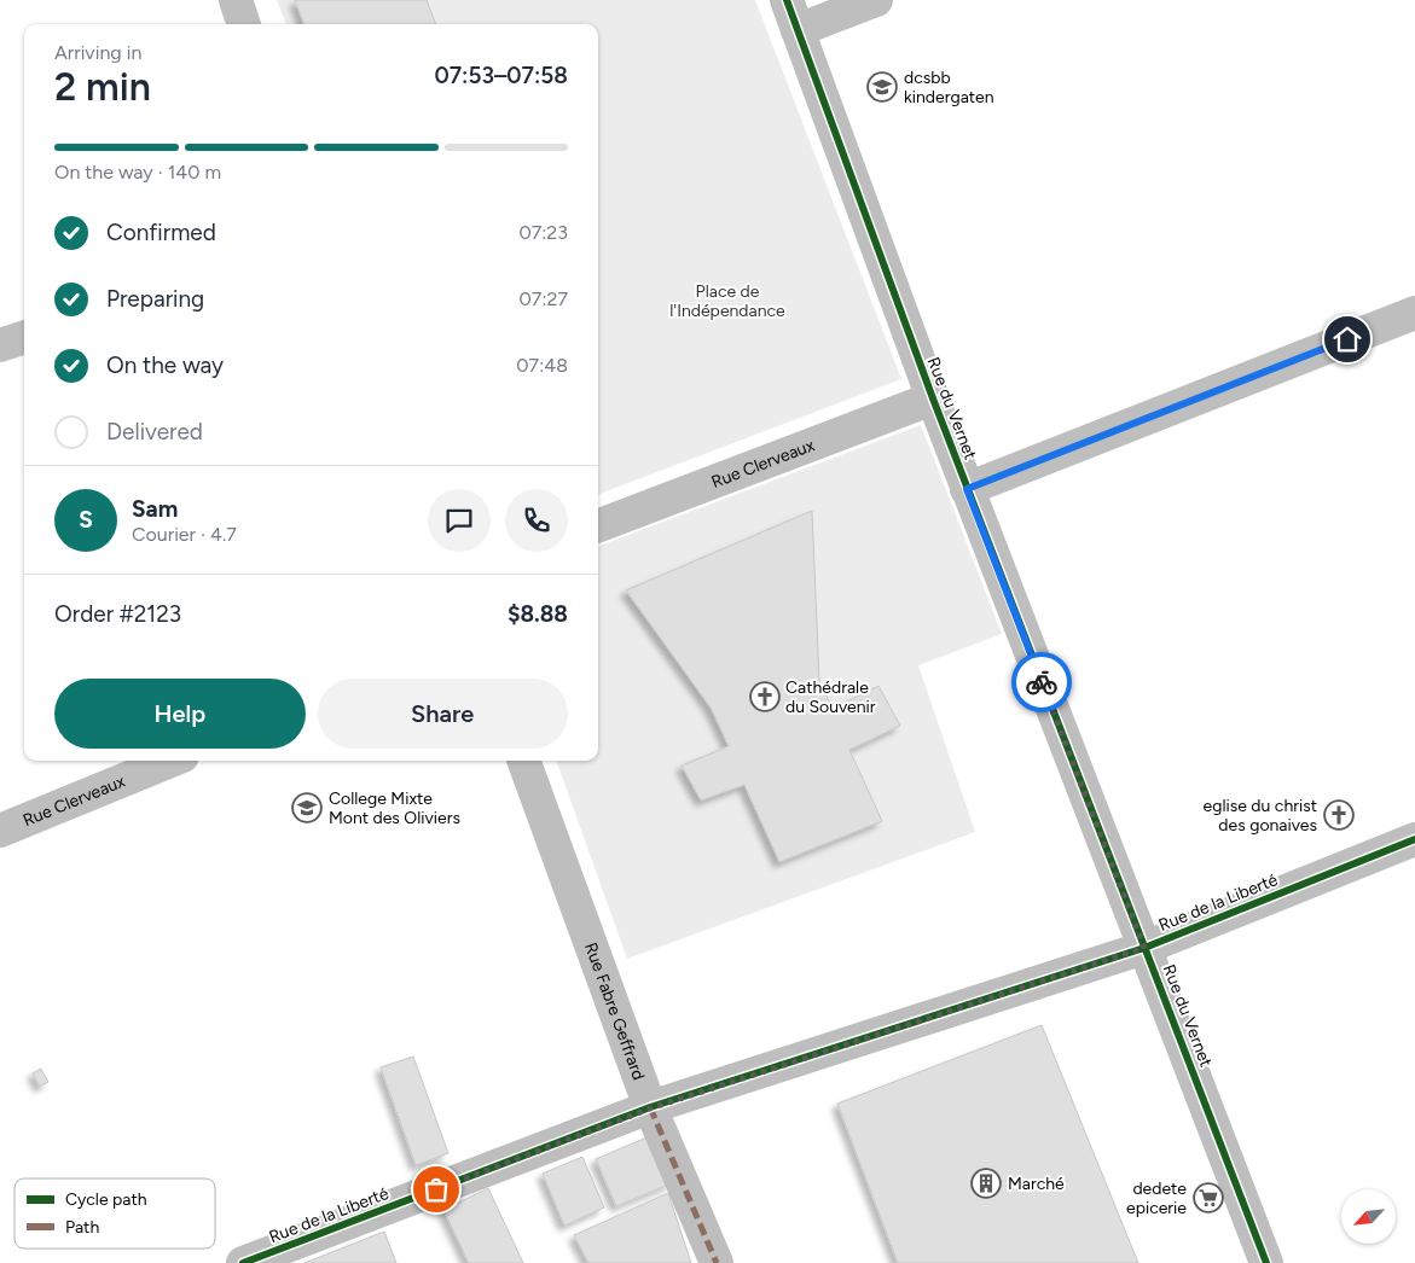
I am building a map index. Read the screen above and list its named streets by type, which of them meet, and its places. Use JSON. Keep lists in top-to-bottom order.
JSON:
{
  "streets": {
    "street": [
      "Rue du Vernet",
      "Rue Clerveaux",
      "Rue de la Liberté",
      "Rue Fabre Geffrard"
    ]
  },
  "crossings": [
    ["Rue du Vernet", "Rue Clerveaux"],
    ["Rue du Vernet", "Rue de la Liberté"],
    ["Rue de la Liberté", "Rue Fabre Geffrard"]
  ],
  "parks": ["Place de l'Indépendance"],
  "places": {
    "school or university": ["dcsbb kindergaten", "College Mixte Mont des Oliviers"],
    "church": ["Cathédrale du Souvenir", "eglise du christ des gonaives"],
    "building": ["Marché"],
    "supermarket": ["dedete epicerie"]
  },
  "legend": ["Cycle path", "Path"],
  "north": "bottom left",
  "page": {
    "heading": ["2 min", "Arriving in", "07:53–07:58"],
    "panel": [
      "Sam",
      "Courier · 4.7",
      "Order #2123",
      "$8.88"
    ],
    "bar": "On the way · 140 m",
    "list": [
      ["Confirmed", "07:23"],
      ["Preparing", "07:27"],
      ["On the way", "07:48"],
      "Delivered"
    ],
    "round": "S",
    "buttons": ["Help", "Share"]
  }
}
